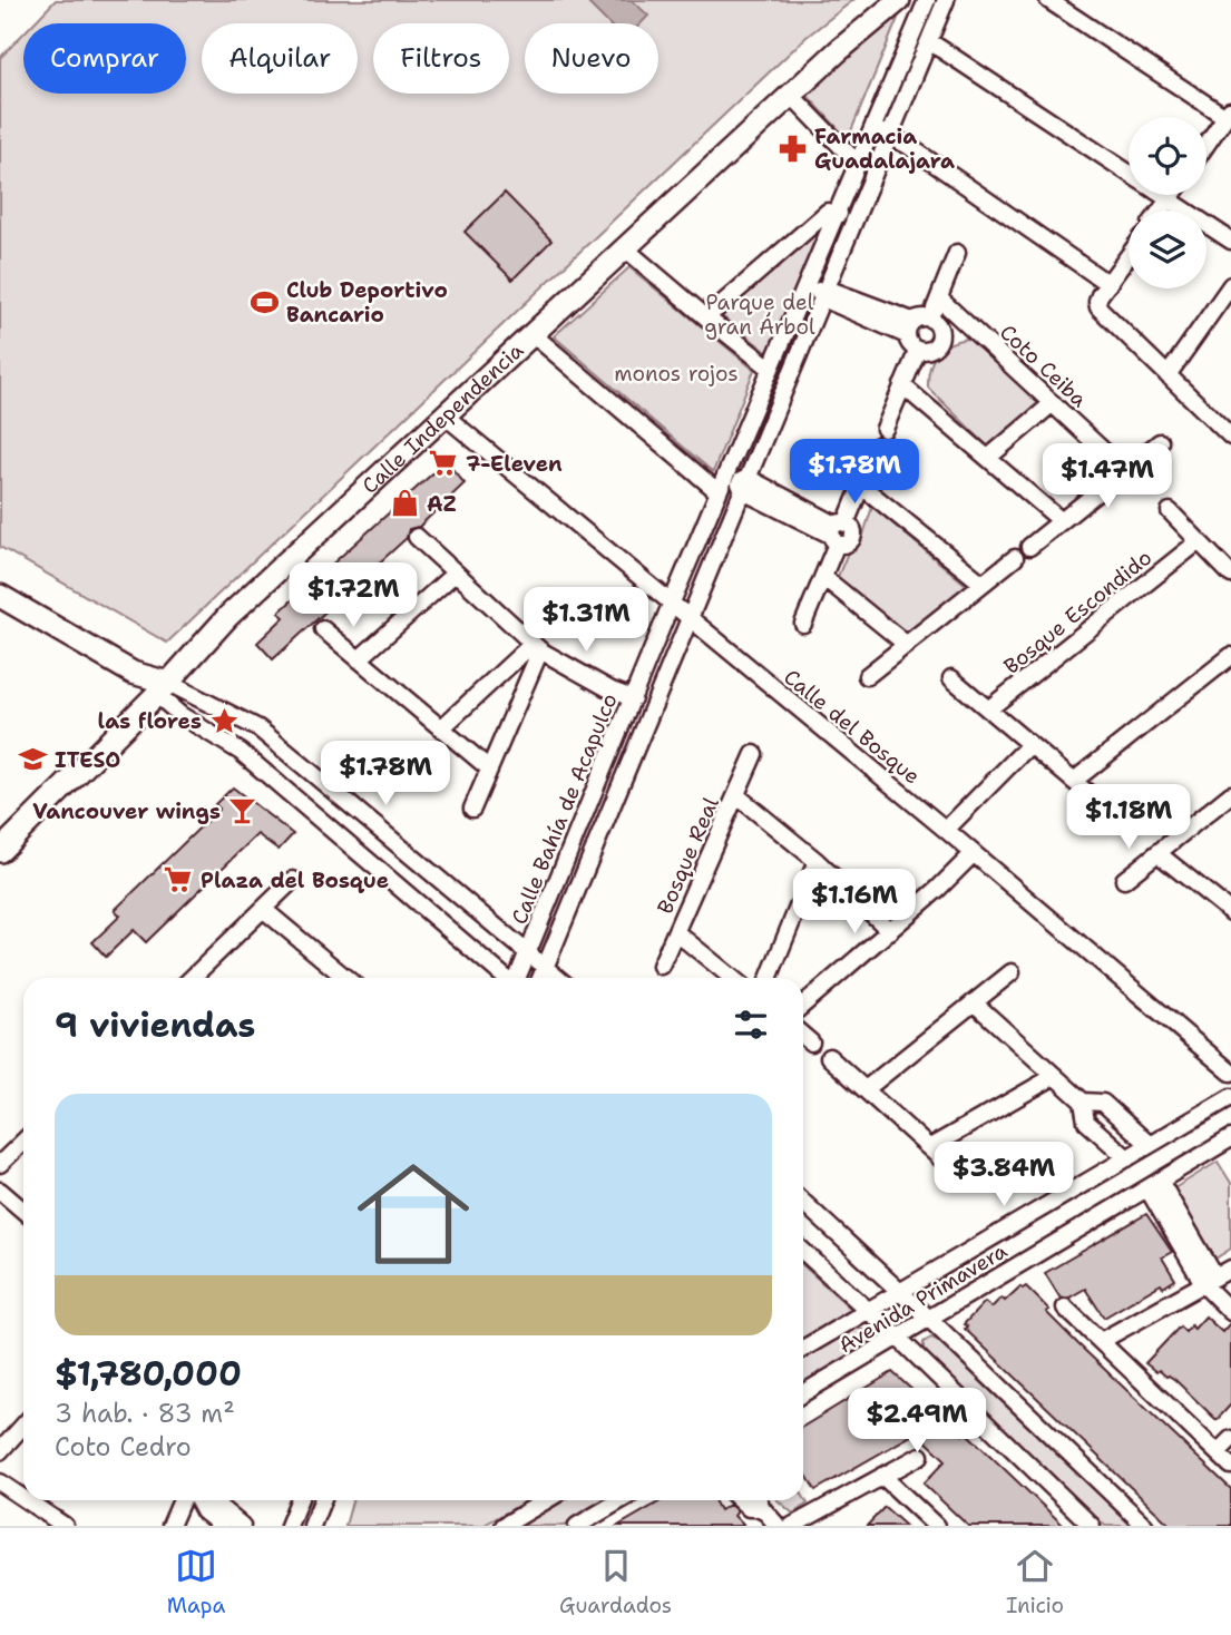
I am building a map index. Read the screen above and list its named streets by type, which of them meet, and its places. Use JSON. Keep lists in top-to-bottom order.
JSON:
{
  "streets": {
    "street": [
      "Coto Ceiba",
      "Calle Independencia",
      "Bosque Escondido",
      "Calle del Bosque",
      "Calle Bahía de Acapulco",
      "Bosque Real",
      "Avenida Primavera"
    ]
  },
  "crossings": [
    ["Calle Independencia", "Calle del Bosque"],
    ["Calle del Bosque", "Calle Bahía de Acapulco"]
  ],
  "parks": ["Parque del gran Árbol", "monos rojos"],
  "places": {
    "pharmacy": ["Farmacia Guadalajara"],
    "sports": ["Club Deportivo Bancario"],
    "supermarket": ["7-Eleven", "Plaza del Bosque"],
    "shop": ["AZ"],
    "place": ["las flores"],
    "school or university": ["ITESO"],
    "bar": ["Vancouver wings"]
  },
  "page": {
    "chip": [
      "Comprar",
      "Alquilar",
      "Filtros",
      "Nuevo"
    ],
    "price": [
      "$1.78M",
      "$1.47M",
      "$1.72M",
      "$1.31M",
      "$1.78M",
      "$1.18M",
      "$1.16M",
      "$3.84M",
      "$2.49M"
    ],
    "heading": "9 viviendas",
    "list": [
      {
        "name": "$1,780,000",
        "note": "3 hab. · 83 m² · Coto Cedro"
      }
    ],
    "tabs": ["Mapa", "Guardados", "Inicio"]
  }
}
